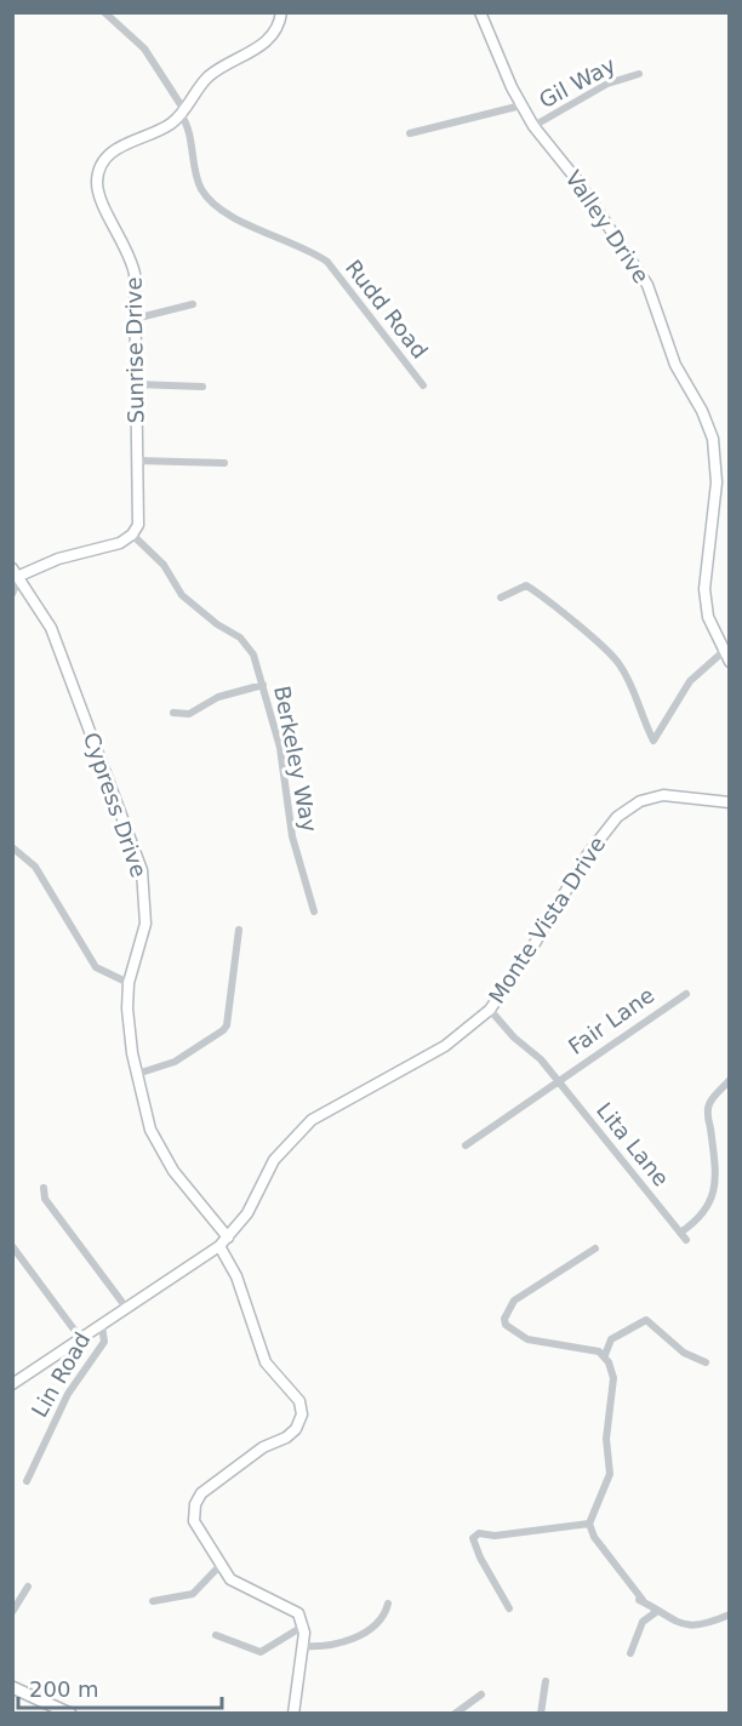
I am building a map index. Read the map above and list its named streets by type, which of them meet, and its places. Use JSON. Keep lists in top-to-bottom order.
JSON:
{
  "streets": {
    "street": [
      "Gil Way",
      "Valley Drive",
      "Rudd Road",
      "Sunrise Drive",
      "Berkeley Way",
      "Cypress Drive",
      "Monte Vista Drive",
      "Fair Lane",
      "Lita Lane",
      "Lin Road"
    ]
  },
  "crossings": [
    ["Gil Way", "Valley Drive"],
    ["Rudd Road", "Sunrise Drive"],
    ["Sunrise Drive", "Berkeley Way"],
    ["Cypress Drive", "Monte Vista Drive"],
    ["Monte Vista Drive", "Lita Lane"],
    ["Monte Vista Drive", "Lin Road"],
    ["Fair Lane", "Lita Lane"]
  ],
  "scale_bar": "200 m"
}
